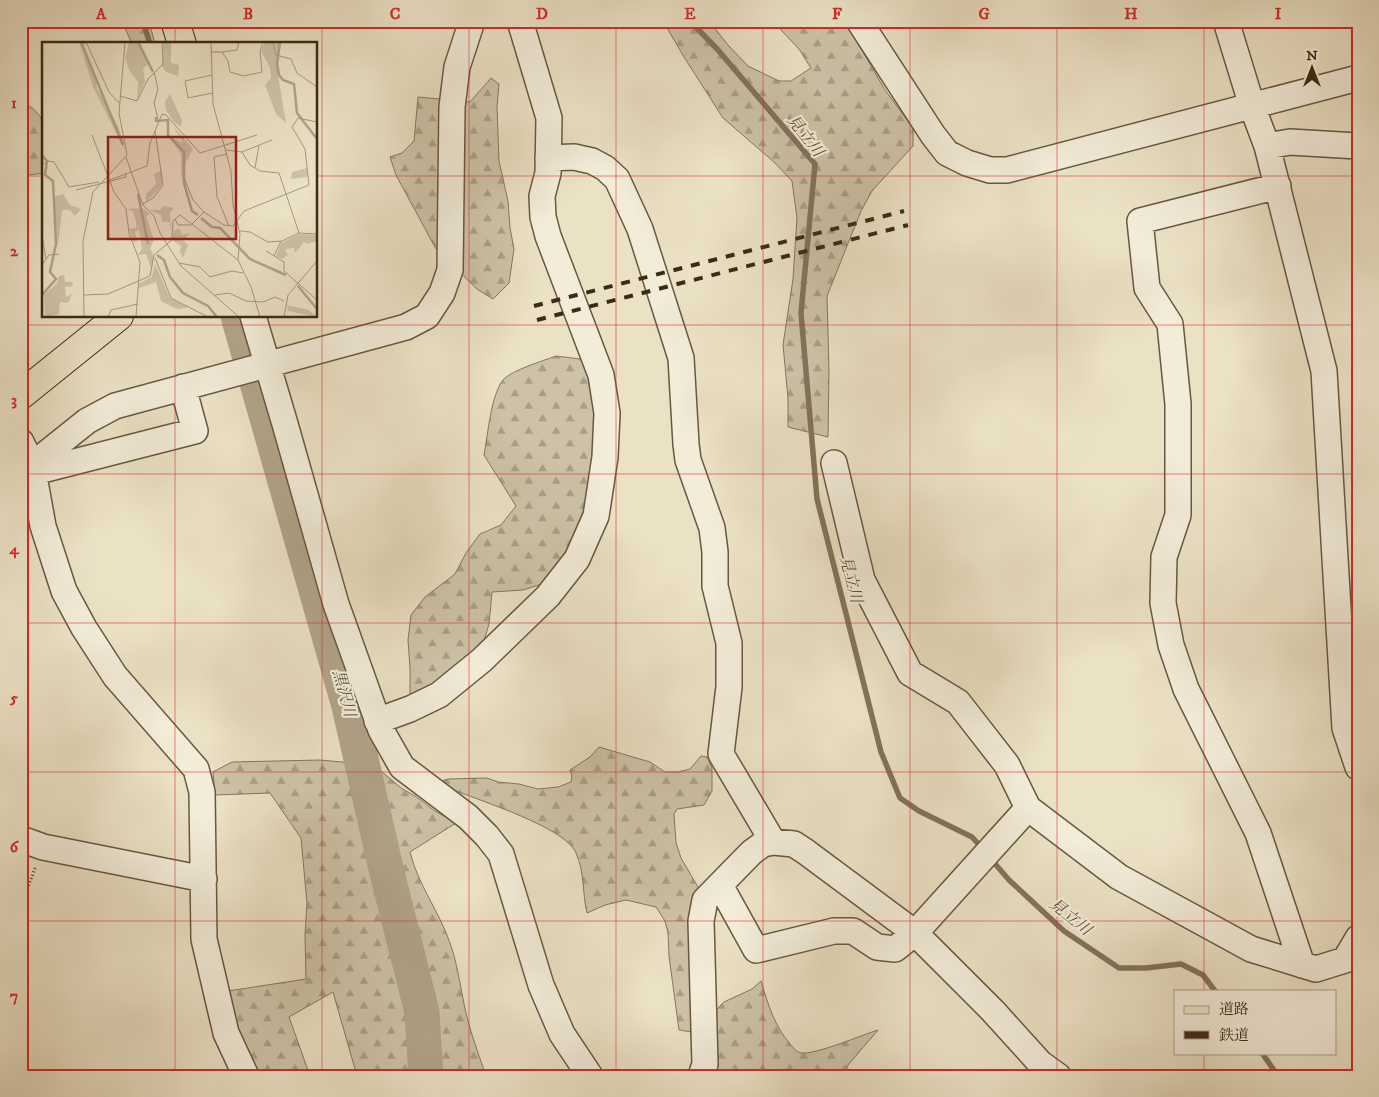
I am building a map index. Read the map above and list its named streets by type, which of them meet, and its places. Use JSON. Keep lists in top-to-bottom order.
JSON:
{
  "water": ["見立川", "黒沢川"],
  "legend": ["道路", "鉄道"],
  "north": "top",
  "grid": {
    "columns": [
      "A",
      "B",
      "C",
      "D",
      "E",
      "F",
      "G",
      "H",
      "I"
    ],
    "rows": [
      "1",
      "2",
      "3",
      "4",
      "5",
      "6",
      "7"
    ]
  }
}
